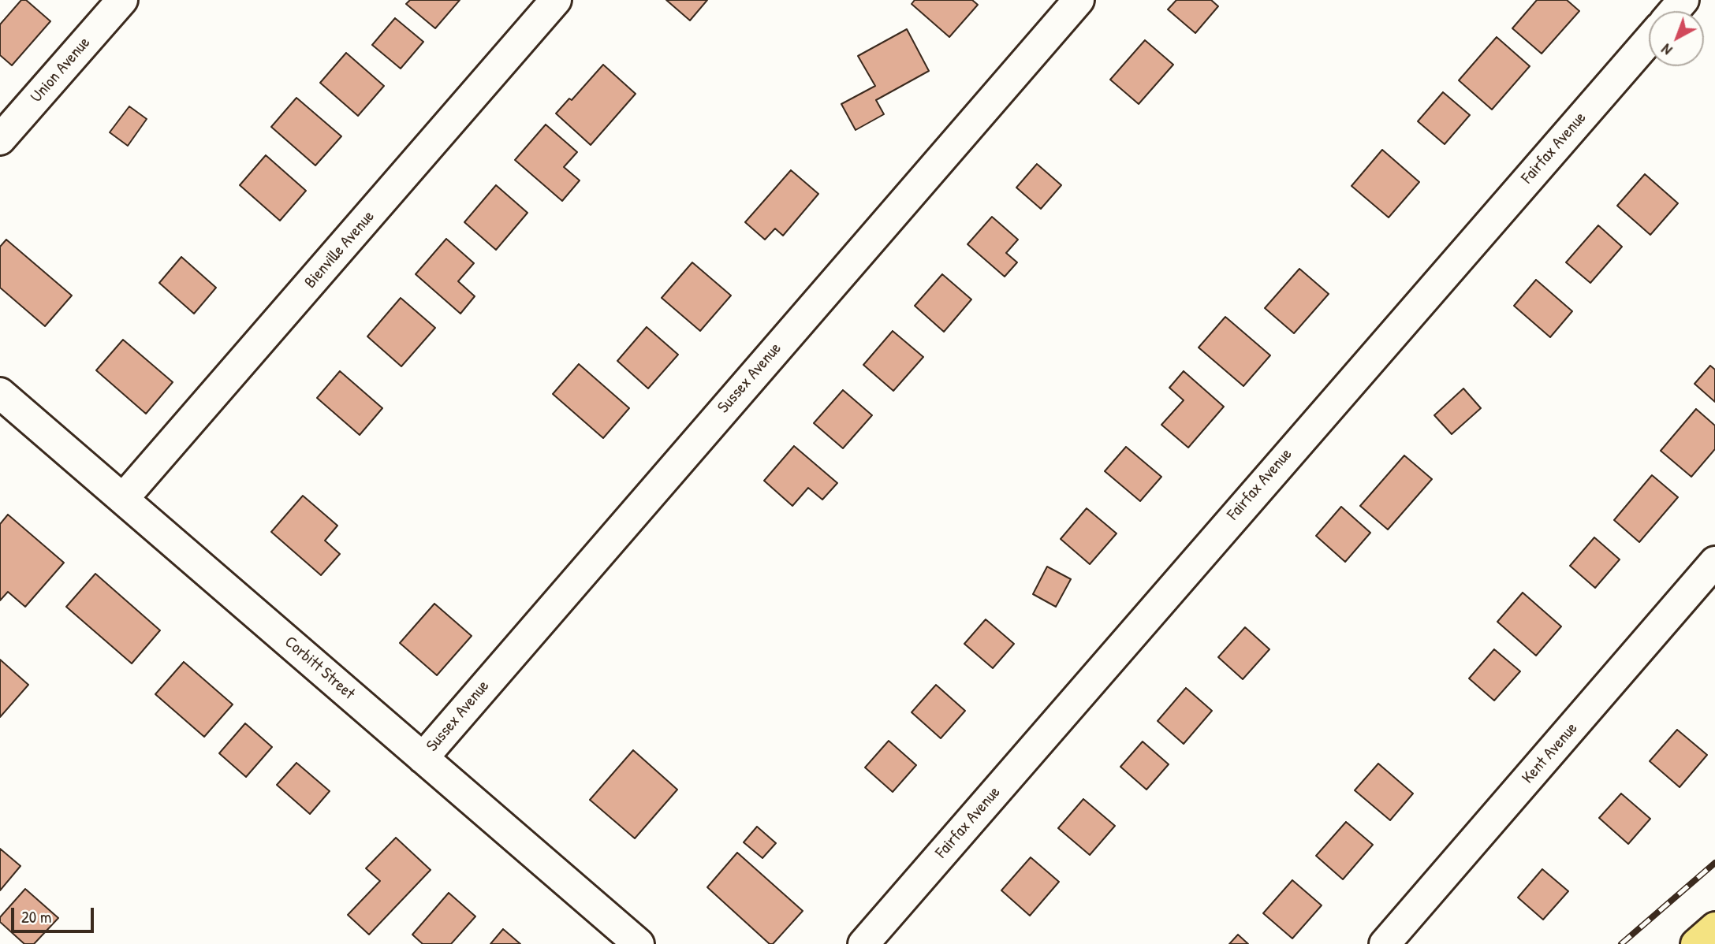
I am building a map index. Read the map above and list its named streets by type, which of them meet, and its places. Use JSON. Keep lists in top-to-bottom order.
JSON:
{
  "streets": {
    "street": [
      "Union Avenue",
      "Fairfax Avenue",
      "Bienville Avenue",
      "Sussex Avenue",
      "Corbitt Street",
      "Kent Avenue"
    ]
  },
  "crossings": [
    ["Bienville Avenue", "Corbitt Street"],
    ["Sussex Avenue", "Corbitt Street"]
  ],
  "scale_bar": "20 m",
  "north": "bottom left"
}
